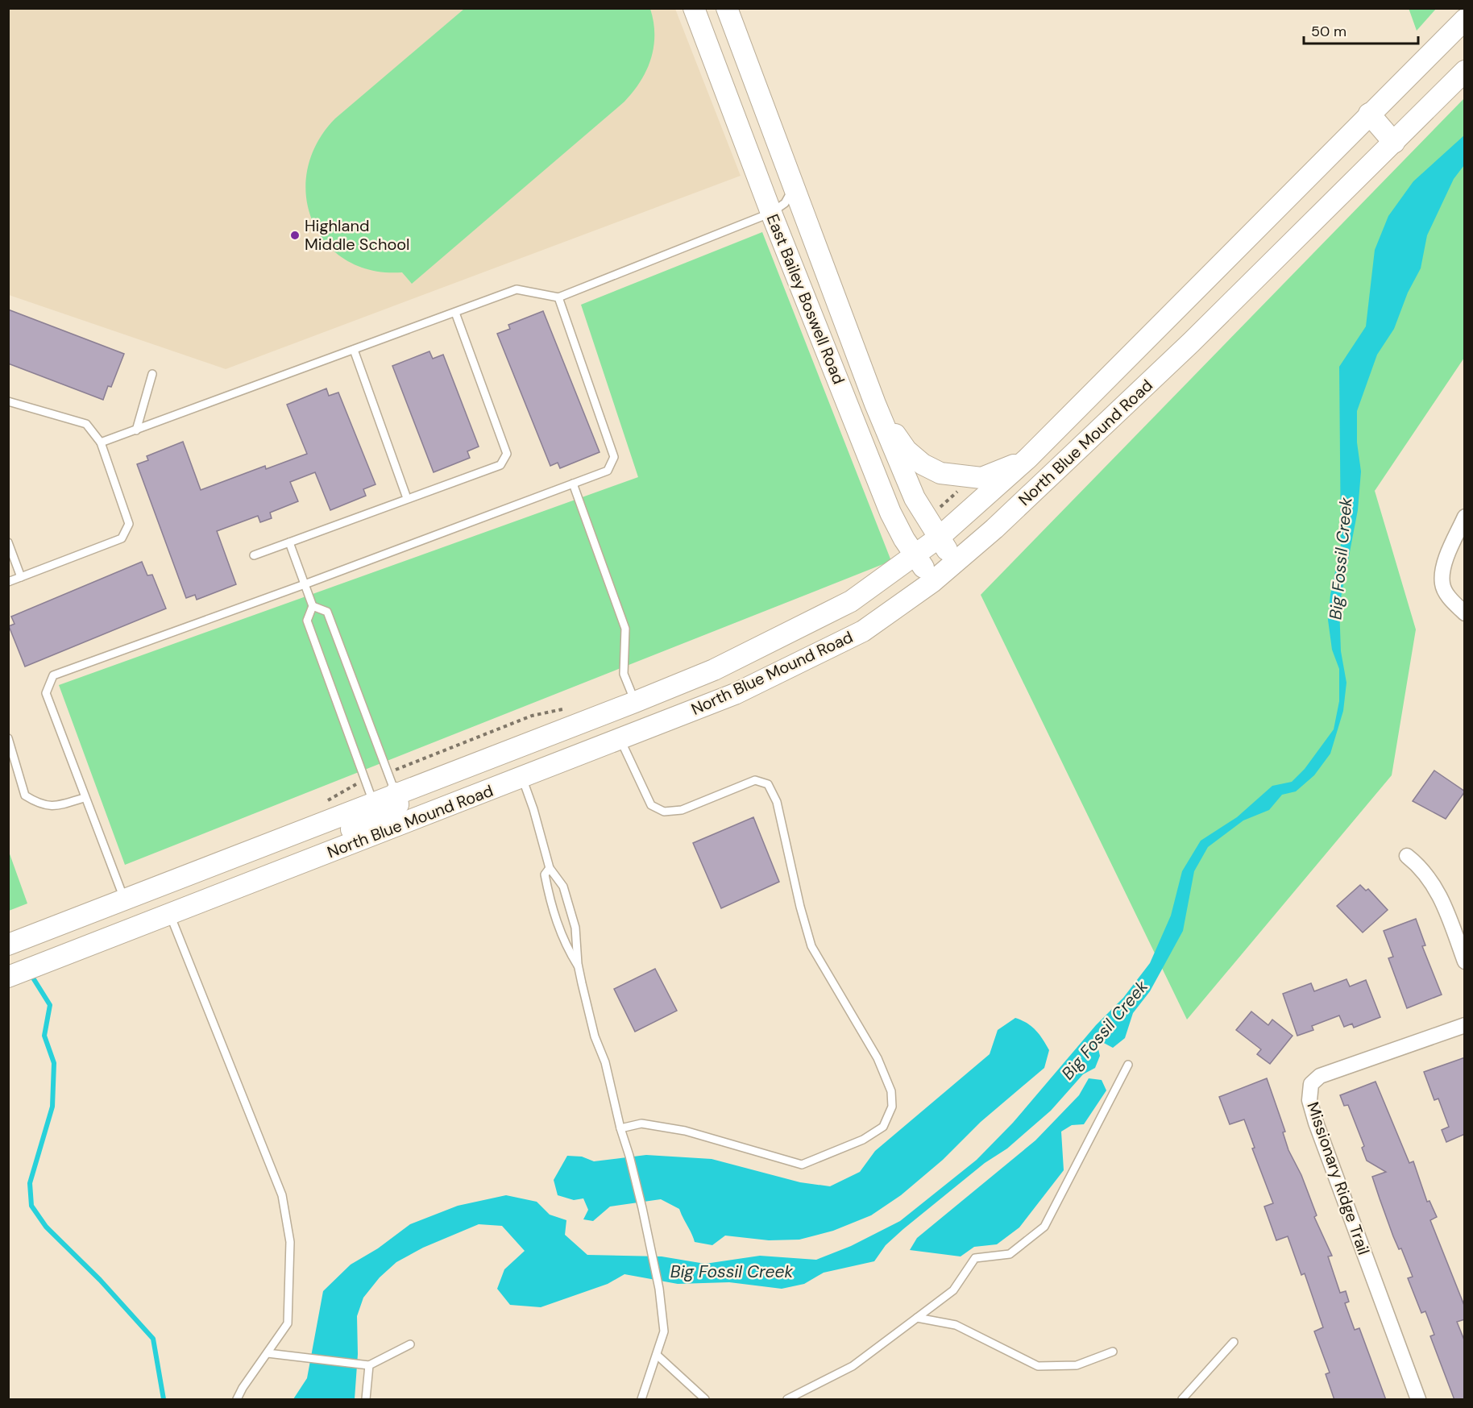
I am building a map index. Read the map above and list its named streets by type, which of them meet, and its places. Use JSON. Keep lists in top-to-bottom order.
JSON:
{
  "streets": {
    "main road": ["East Bailey Boswell Road", "North Blue Mound Road"],
    "street": ["Missionary Ridge Trail"]
  },
  "crossings": [
    ["East Bailey Boswell Road", "North Blue Mound Road"]
  ],
  "water": ["Big Fossil Creek"],
  "places": ["Highland Middle School"],
  "scale_bar": "50 m"
}
